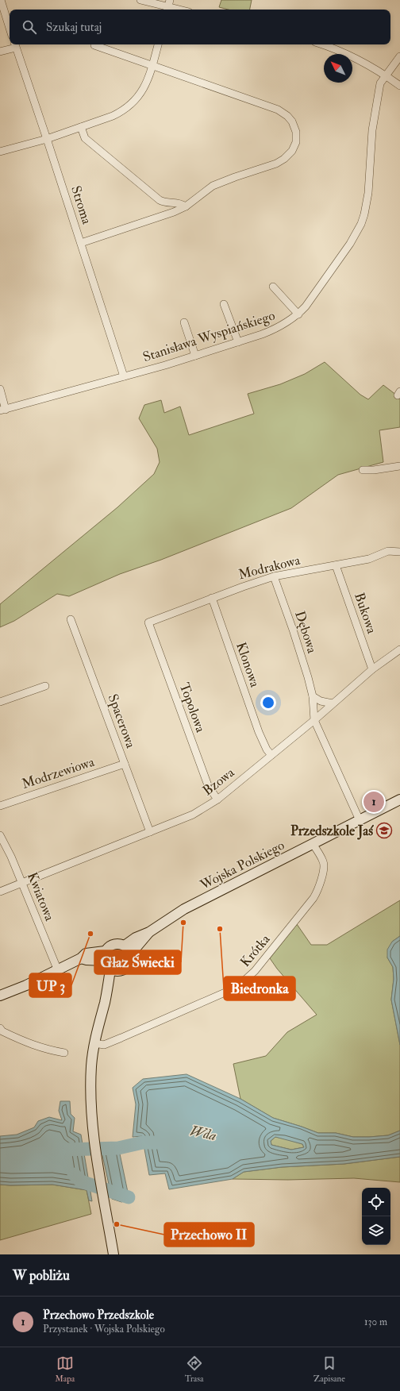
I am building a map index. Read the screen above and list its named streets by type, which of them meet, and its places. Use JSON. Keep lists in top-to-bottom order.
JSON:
{
  "streets": {
    "street": [
      "Stroma",
      "Stanisława Wyspiańskiego",
      "Modrakowa",
      "Bukowa",
      "Dębowa",
      "Klonowa",
      "Topolowa",
      "Spacerowa",
      "Modrzewiowa",
      "Bzowa",
      "Wojska Polskiego",
      "Kwiatowa",
      "Krótka"
    ]
  },
  "crossings": [
    ["Stroma", "Stanisława Wyspiańskiego"],
    ["Modrakowa", "Bukowa"],
    ["Modrakowa", "Dębowa"],
    ["Modrakowa", "Klonowa"],
    ["Modrakowa", "Topolowa"],
    ["Bukowa", "Bzowa"],
    ["Dębowa", "Bzowa"],
    ["Klonowa", "Bzowa"],
    ["Topolowa", "Bzowa"],
    ["Spacerowa", "Modrzewiowa"],
    ["Spacerowa", "Bzowa"],
    ["Bzowa", "Kwiatowa"],
    ["Wojska Polskiego", "Krótka"]
  ],
  "water": ["Wda"],
  "places": {
    "school or university": ["Przedszkole Jaś"],
    "other": [
      "Głaz Świecki",
      "Biedronka",
      "UP 3",
      "Przechowo II"
    ]
  },
  "north": "top left",
  "page": {
    "search": "Szukaj tutaj",
    "pins": "1",
    "heading": "W pobliżu",
    "list": [
      {
        "mark": "1",
        "name": "Przechowo Przedszkole",
        "note": "Przystanek · Wojska Polskiego",
        "value": "130 m"
      }
    ],
    "nav": ["Mapa", "Trasa", "Zapisane"]
  }
}
